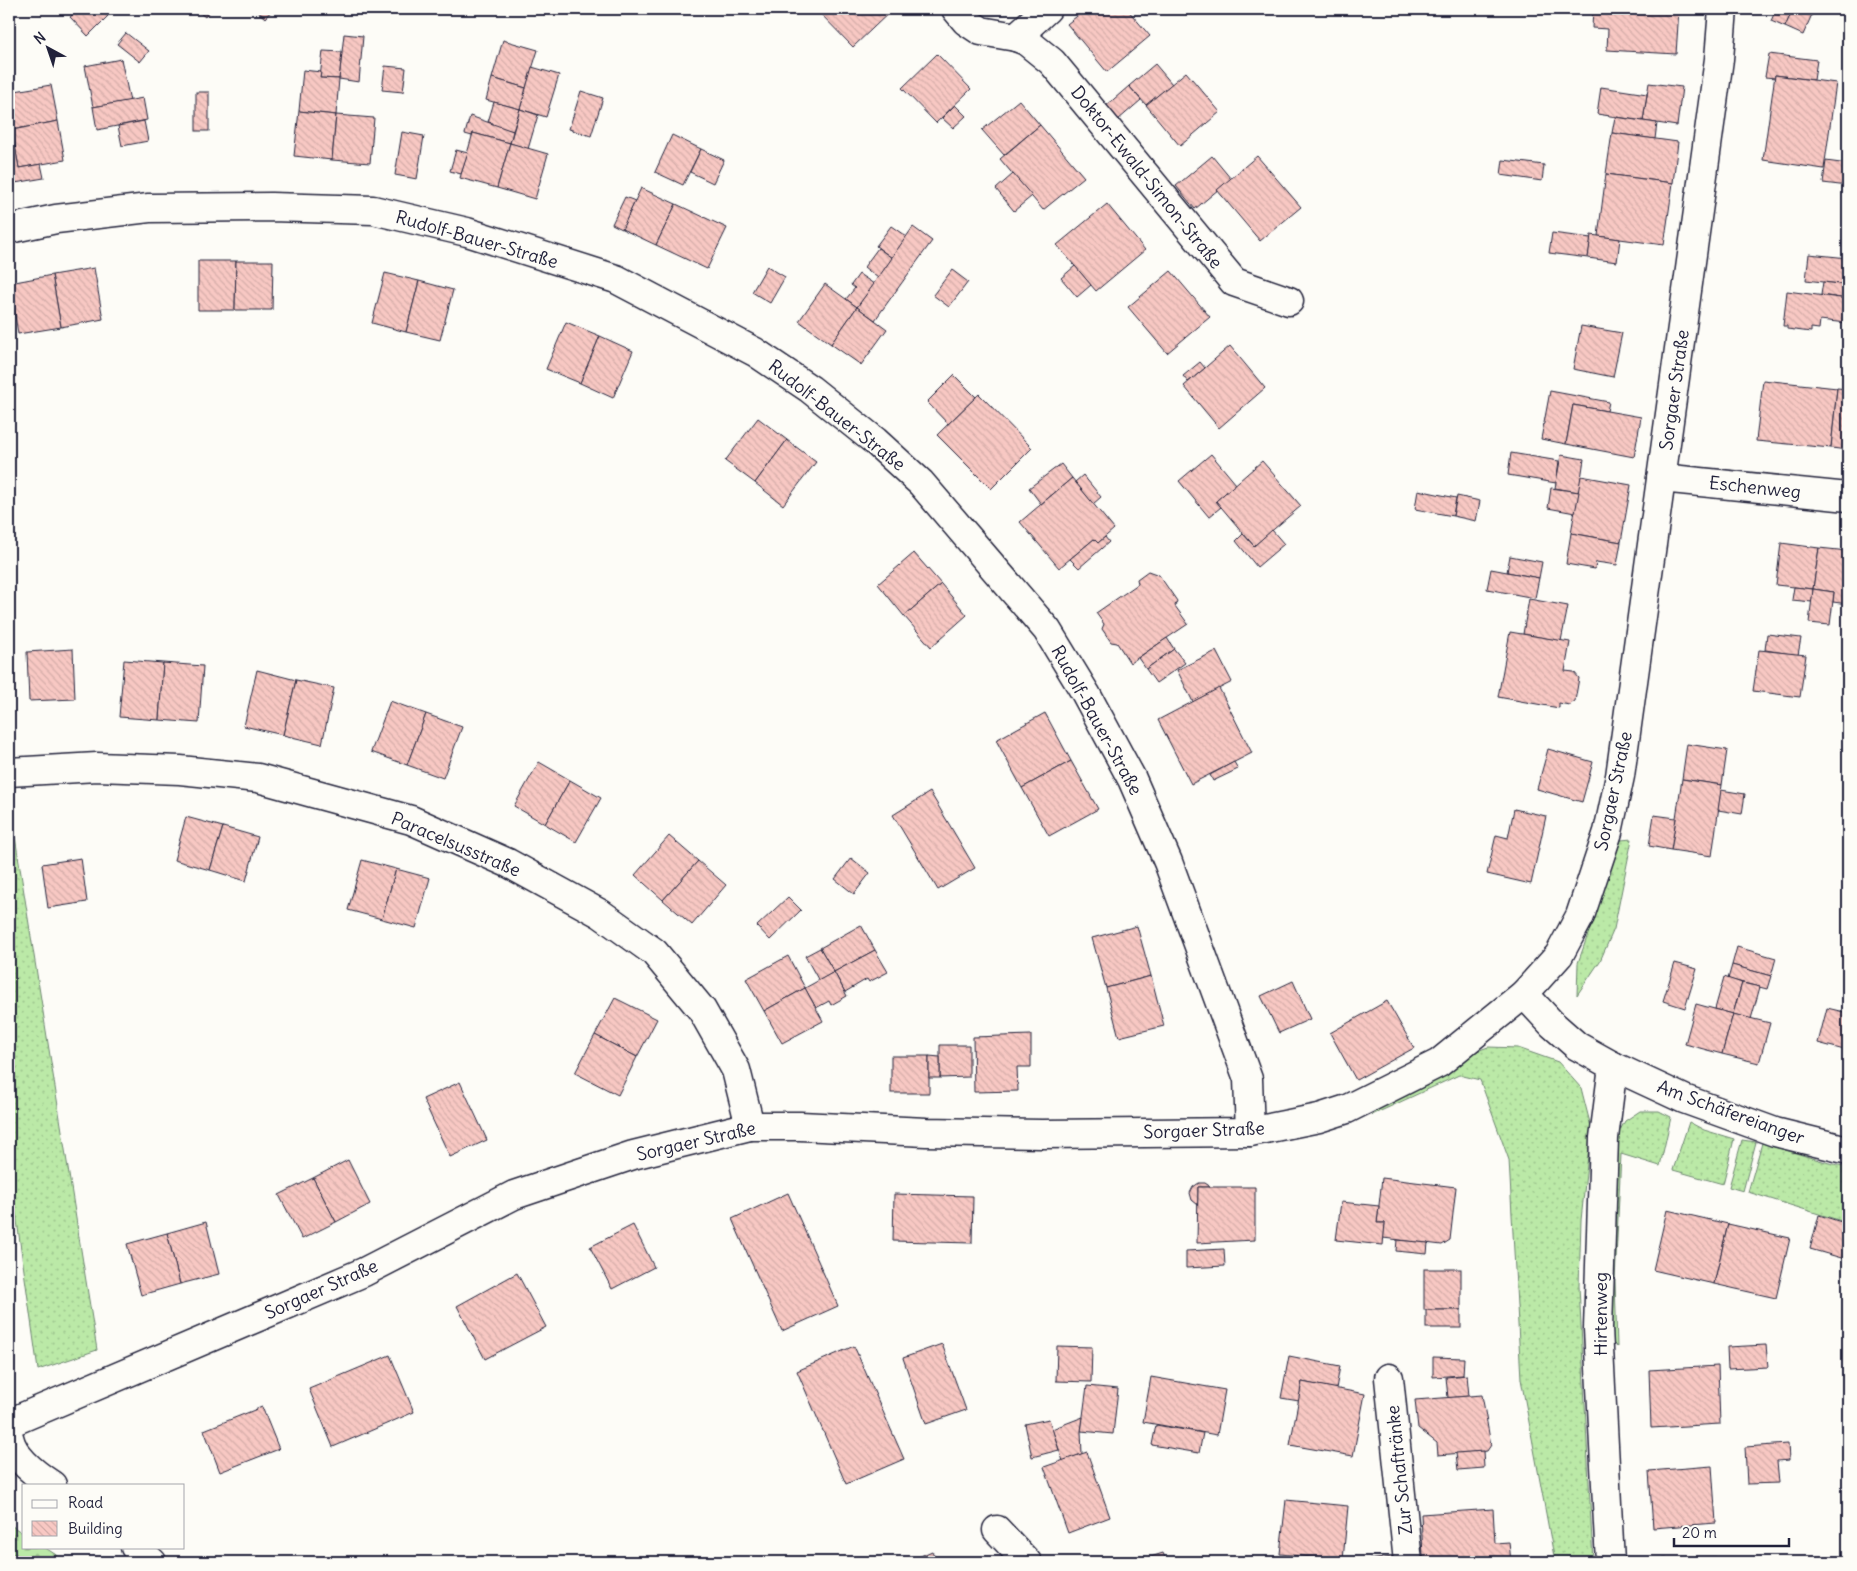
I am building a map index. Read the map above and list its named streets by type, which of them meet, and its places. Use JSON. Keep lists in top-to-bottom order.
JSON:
{
  "streets": {
    "street": [
      "Doktor-Ewald-Simon-Straße",
      "Rudolf-Bauer-Straße",
      "Sorgaer Straße",
      "Eschenweg",
      "Paracelsusstraße",
      "Am Schäfereianger",
      "Hirtenweg",
      "Zur Schaftränke"
    ]
  },
  "crossings": [
    ["Rudolf-Bauer-Straße", "Sorgaer Straße"],
    ["Sorgaer Straße", "Eschenweg"],
    ["Sorgaer Straße", "Paracelsusstraße"],
    ["Sorgaer Straße", "Am Schäfereianger"],
    ["Am Schäfereianger", "Hirtenweg"]
  ],
  "legend": ["Road", "Building"],
  "scale_bar": "20 m",
  "north": "top left"
}
